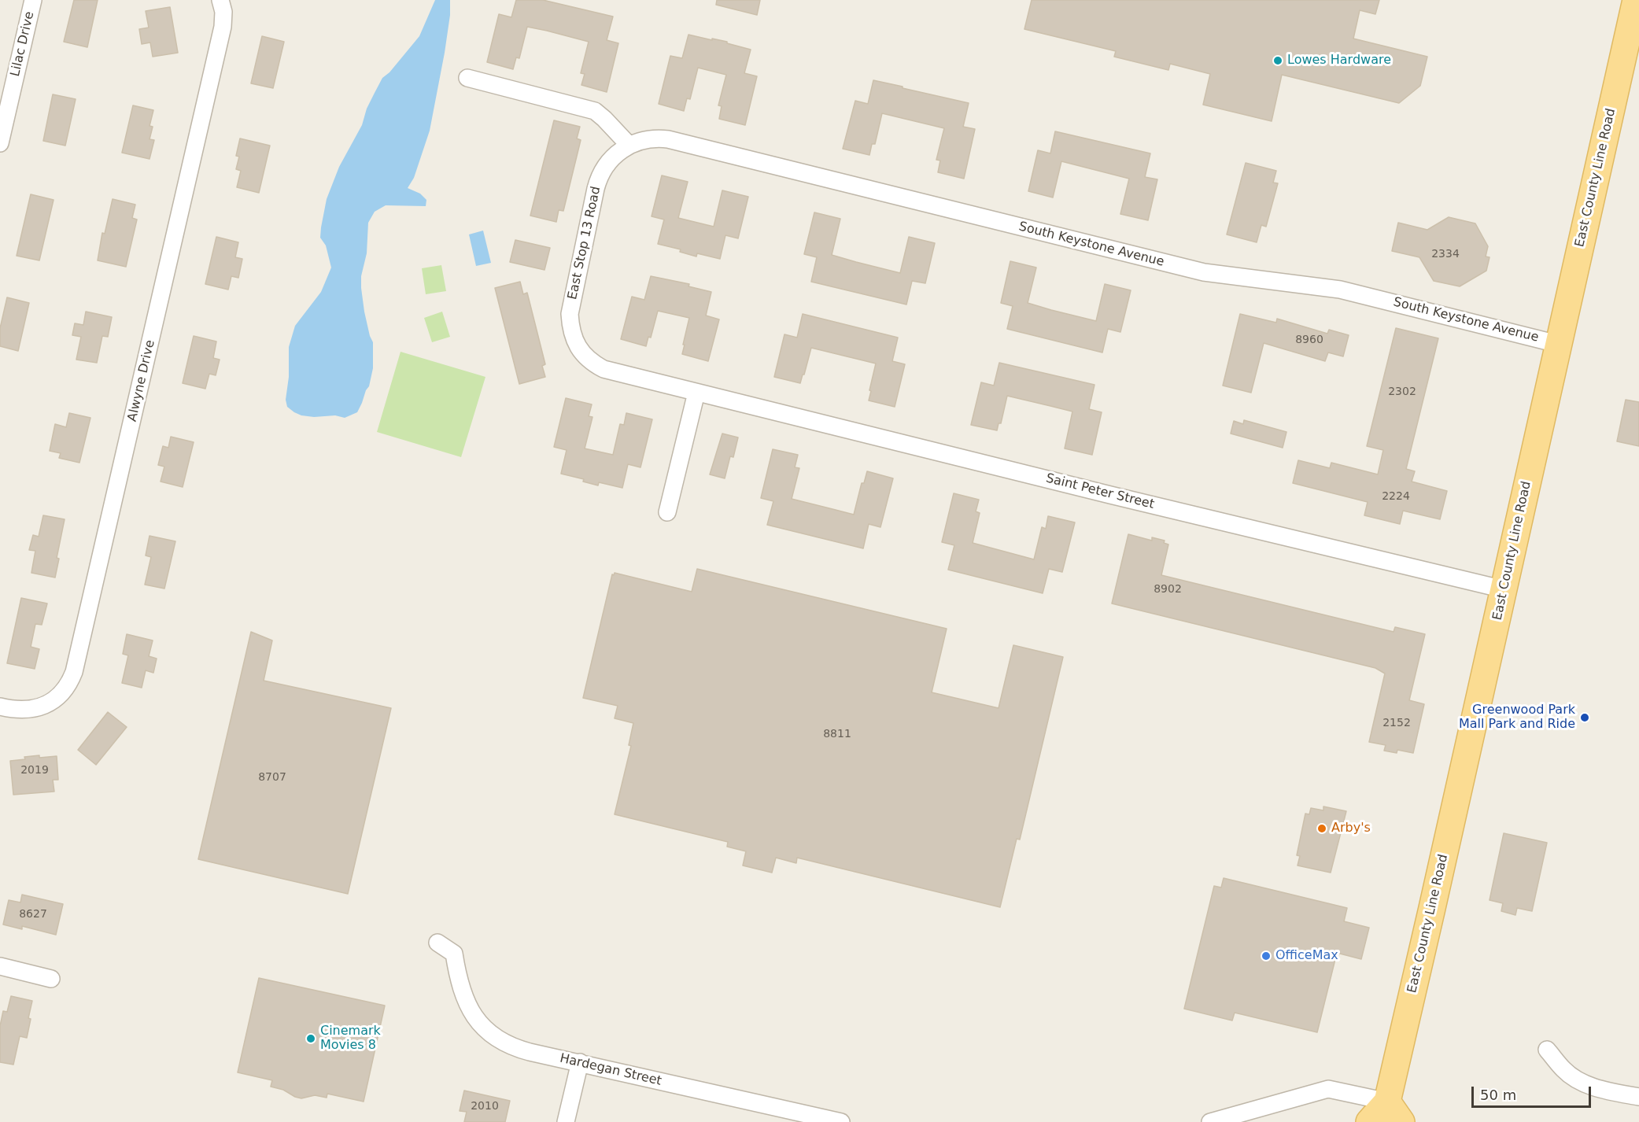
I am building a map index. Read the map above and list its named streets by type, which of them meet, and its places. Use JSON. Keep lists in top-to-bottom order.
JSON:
{
  "streets": {
    "main road": ["East County Line Road"],
    "street": [
      "Lilac Drive",
      "East Stop 13 Road",
      "South Keystone Avenue",
      "Alwyne Drive",
      "Saint Peter Street",
      "Hardegan Street"
    ]
  },
  "crossings": [
    ["East County Line Road", "South Keystone Avenue"],
    ["East County Line Road", "Saint Peter Street"],
    ["East Stop 13 Road", "South Keystone Avenue"],
    ["East Stop 13 Road", "Saint Peter Street"]
  ],
  "places": [
    "Lowes Hardware",
    "Greenwood Park Mall Park and Ride",
    "Arby's",
    "OfficeMax",
    "Cinemark Movies 8"
  ],
  "house_numbers": [
    "2334",
    "8960",
    "2302",
    "2224",
    "8902",
    "2152",
    "8811",
    "2019",
    "8707",
    "8627",
    "2010"
  ],
  "scale_bar": "50 m"
}
